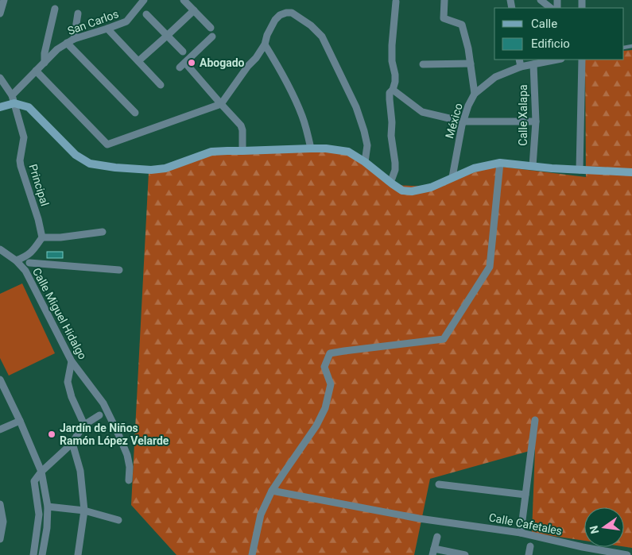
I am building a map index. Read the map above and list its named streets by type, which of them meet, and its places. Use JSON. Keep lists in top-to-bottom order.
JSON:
{
  "streets": {
    "street": [
      "San Carlos",
      "Calle Xalapa",
      "México",
      "Principal",
      "Calle Miguel Hidalgo",
      "Calle Cafetales"
    ]
  },
  "crossings": [
    ["San Carlos", "Principal"],
    ["Calle Xalapa", "México"]
  ],
  "places": ["Abogado", "Jardín de Niños Ramón López Velarde"],
  "legend": ["Calle", "Edificio"],
  "north": "left"
}
